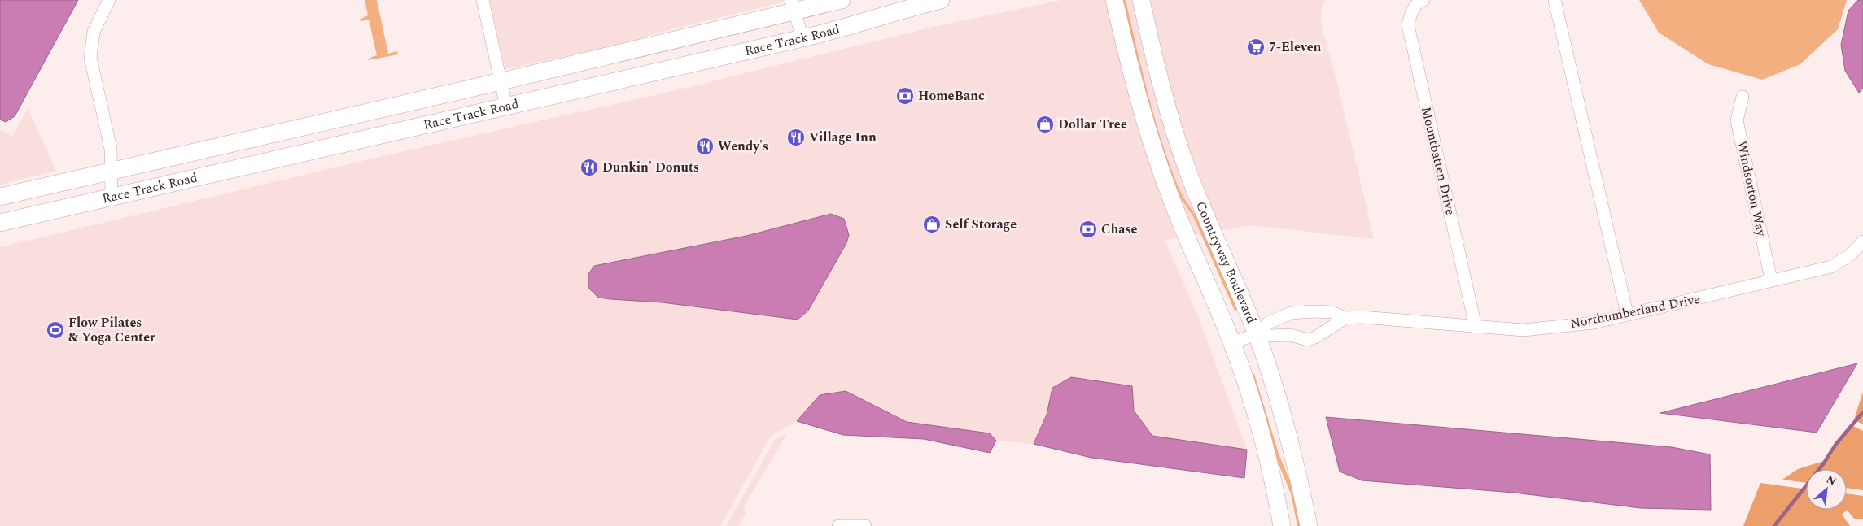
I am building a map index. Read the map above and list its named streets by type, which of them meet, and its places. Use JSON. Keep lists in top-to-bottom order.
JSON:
{
  "streets": {
    "main road": ["Race Track Road", "Countryway Boulevard"],
    "street": ["Mountbatten Drive", "Windsorton Way", "Northumberland Drive"]
  },
  "crossings": [
    ["Mountbatten Drive", "Northumberland Drive"],
    ["Windsorton Way", "Northumberland Drive"],
    ["Countryway Boulevard", "Northumberland Drive"]
  ],
  "places": {
    "supermarket": ["7-Eleven"],
    "bank": ["HomeBanc", "Chase"],
    "shop": ["Dollar Tree", "Self Storage"],
    "restaurant": ["Village Inn", "Wendy's", "Dunkin' Donuts"],
    "sports": ["Flow Pilates & Yoga Center"]
  },
  "north": "top right"
}
